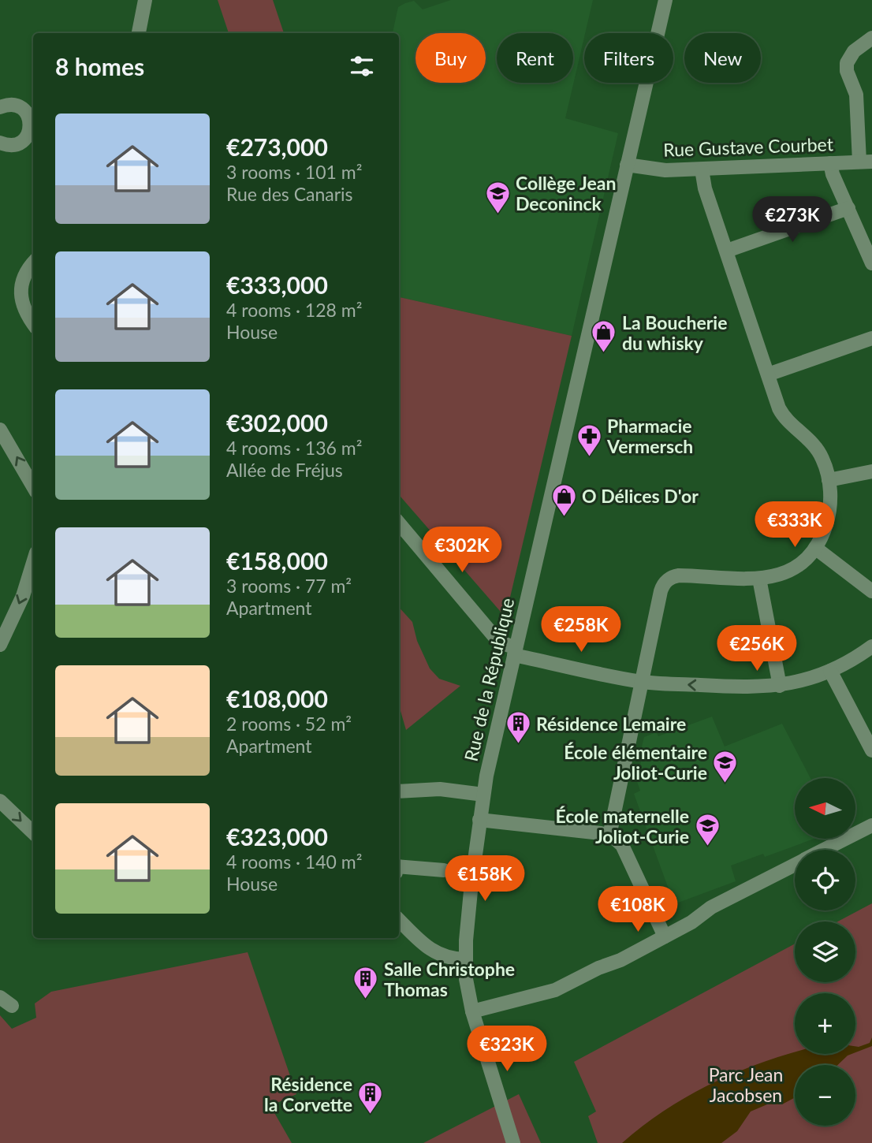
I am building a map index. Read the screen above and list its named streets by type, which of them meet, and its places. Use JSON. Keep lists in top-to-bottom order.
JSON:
{
  "streets": {
    "street": ["Rue Gustave Courbet", "Rue de la République"]
  },
  "crossings": [
    ["Rue Gustave Courbet", "Rue de la République"]
  ],
  "parks": ["Parc Jean Jacobsen"],
  "places": {
    "school or university": ["Collège Jean Deconinck", "École élémentaire Joliot-Curie", "École maternelle Joliot-Curie"],
    "shop": ["La Boucherie du whisky", "O Délices D'or"],
    "pharmacy": ["Pharmacie Vermersch"],
    "building": ["Résidence Lemaire", "Salle Christophe Thomas", "Résidence la Corvette"]
  },
  "north": "left",
  "page": {
    "chip": [
      "Buy",
      "Rent",
      "Filters",
      "New"
    ],
    "heading": "8 homes",
    "list": [
      {
        "name": "€273,000",
        "note": "3 rooms · 101 m² · Rue des Canaris"
      },
      {
        "name": "€333,000",
        "note": "4 rooms · 128 m² · House"
      },
      {
        "name": "€302,000",
        "note": "4 rooms · 136 m² · Allée de Fréjus"
      },
      {
        "name": "€158,000",
        "note": "3 rooms · 77 m² · Apartment"
      },
      {
        "name": "€108,000",
        "note": "2 rooms · 52 m² · Apartment"
      },
      {
        "name": "€323,000",
        "note": "4 rooms · 140 m² · House"
      }
    ],
    "price": [
      "€273K",
      "€333K",
      "€302K",
      "€258K",
      "€256K",
      "€158K",
      "€108K",
      "€323K"
    ],
    "map_buttons": ["+", "−"]
  }
}
